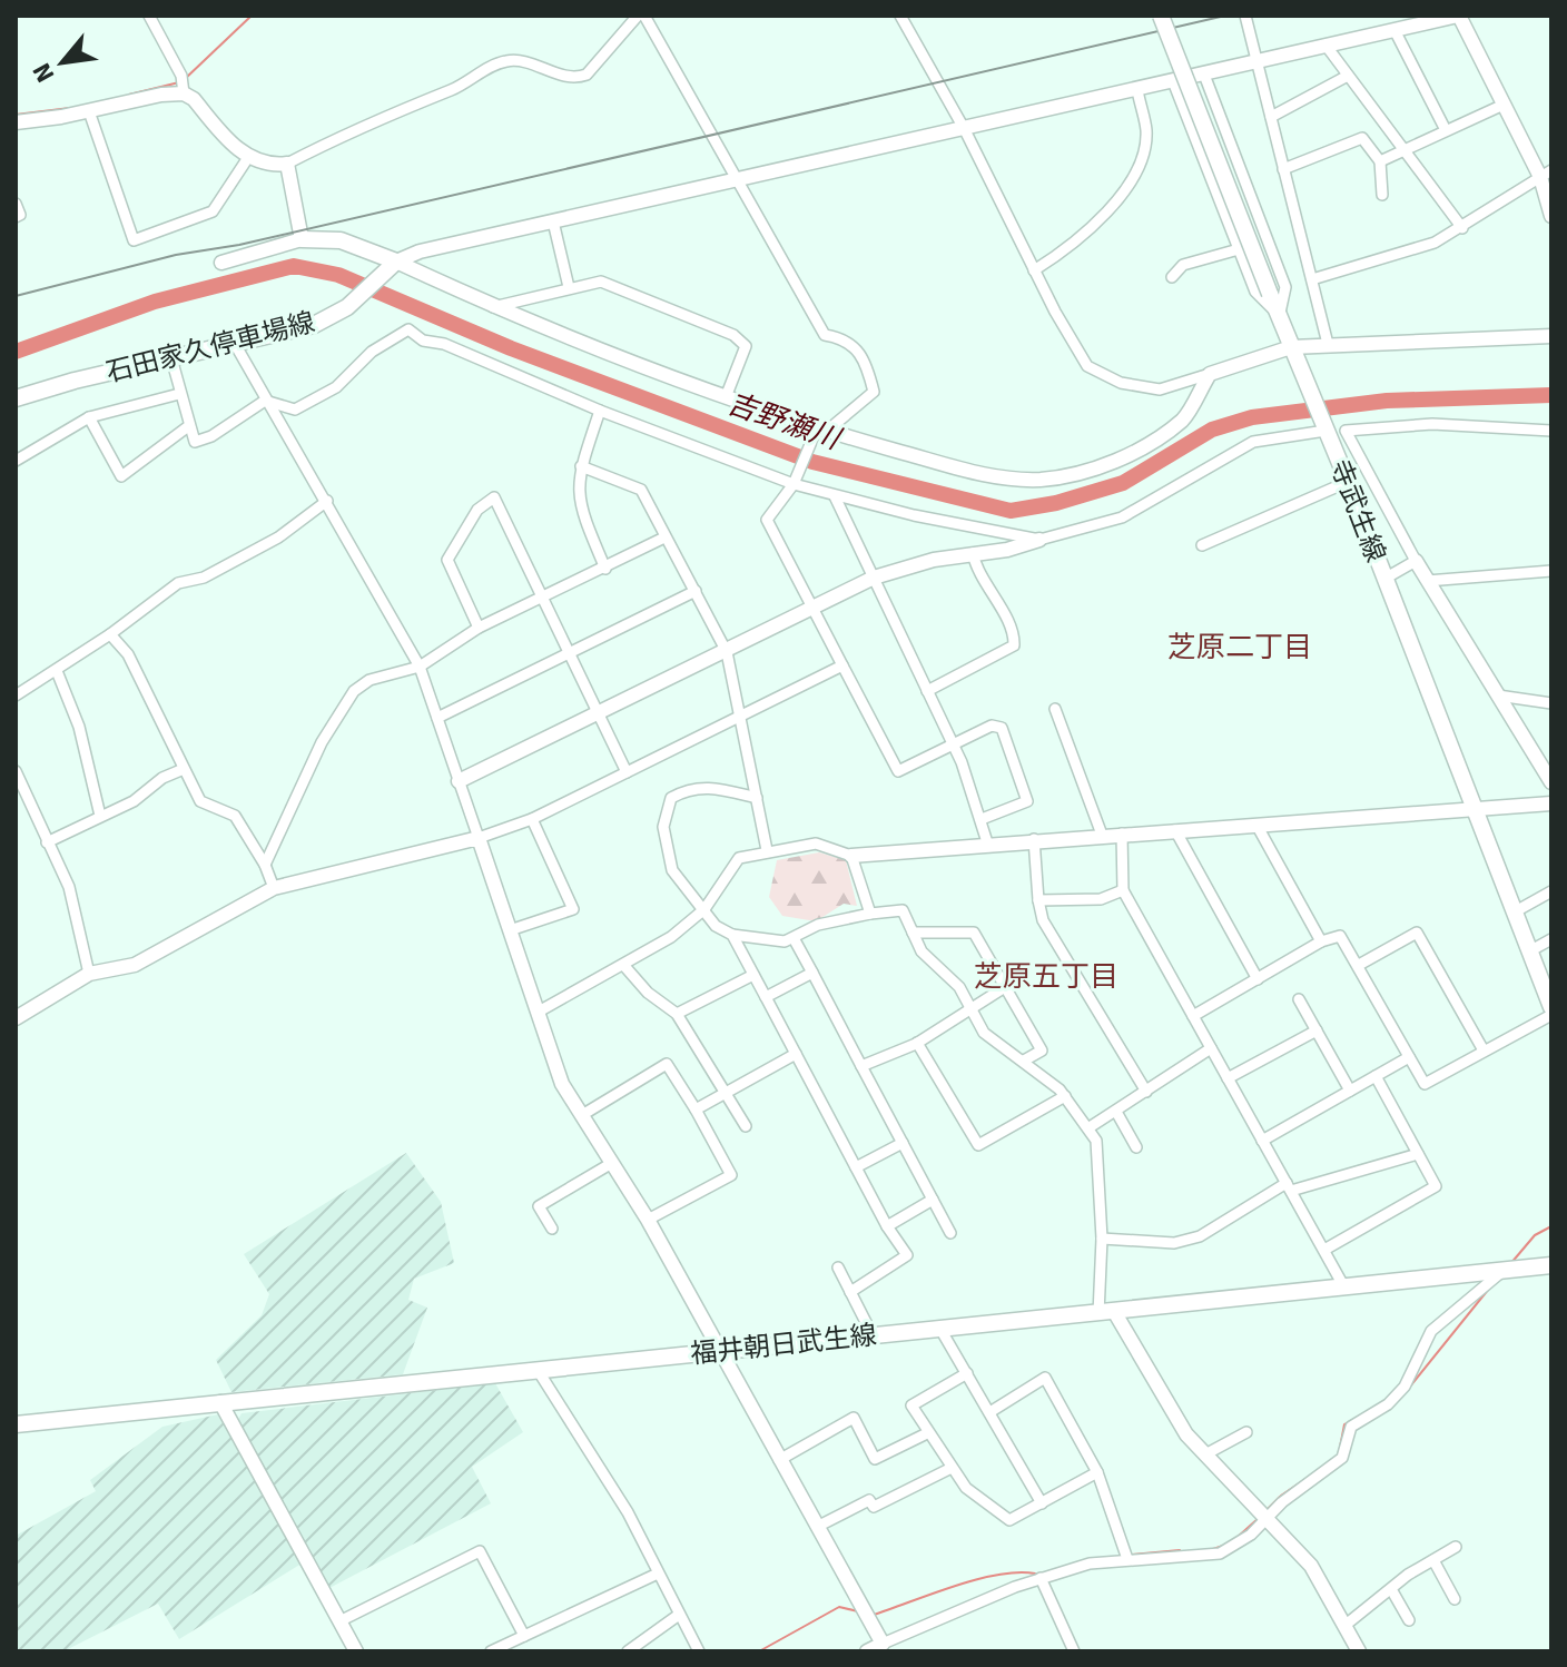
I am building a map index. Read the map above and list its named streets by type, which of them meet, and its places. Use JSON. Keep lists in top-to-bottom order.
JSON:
{
  "streets": {
    "main road": ["石田家久停車場線", "寺武生線", "福井朝日武生線"]
  },
  "districts": ["芝原二丁目", "芝原五丁目"],
  "water": ["吉野瀬川"],
  "north": "bottom left"
}
